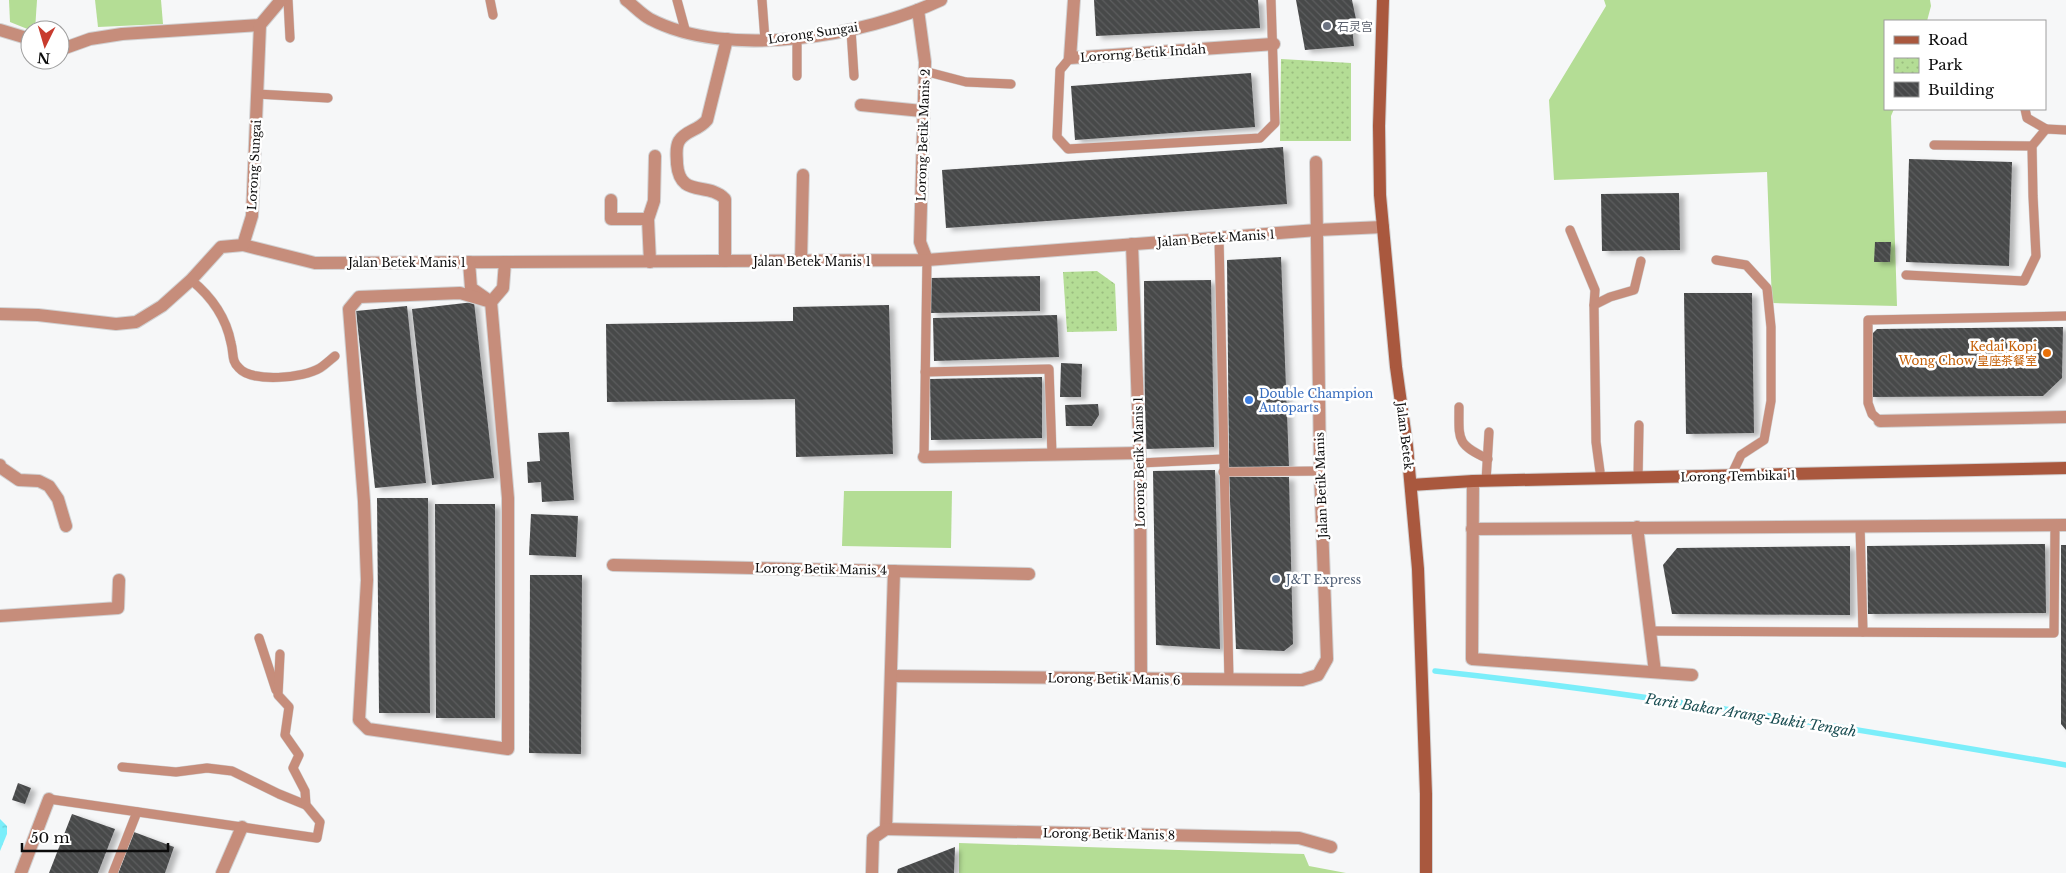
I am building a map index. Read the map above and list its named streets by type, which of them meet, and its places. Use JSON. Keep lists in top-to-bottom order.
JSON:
{
  "streets": {
    "street": [
      "Lorong Sungai",
      "Lororng Betik Indah",
      "Lorong Betik Manis 2",
      "Jalan Betek Manis 1",
      "Jalan Betek",
      "Lorong Betik Manis 1",
      "Lorong Tembikai 1",
      "Jalan Betik Manis",
      "Lorong Betik Manis 4",
      "Lorong Betik Manis 6",
      "Lorong Betik Manis 8"
    ]
  },
  "crossings": [
    ["Lorong Sungai", "Lorong Betik Manis 2"],
    ["Lorong Sungai", "Jalan Betek Manis 1"],
    ["Lorong Betik Manis 2", "Jalan Betek Manis 1"],
    ["Jalan Betek Manis 1", "Jalan Betek"],
    ["Jalan Betek Manis 1", "Lorong Betik Manis 1"],
    ["Jalan Betek Manis 1", "Jalan Betik Manis"],
    ["Jalan Betek", "Lorong Tembikai 1"],
    ["Lorong Betik Manis 1", "Lorong Betik Manis 6"],
    ["Jalan Betik Manis", "Lorong Betik Manis 6"]
  ],
  "water": ["Parit Bakar Arang-Bukit Tengah"],
  "places": [
    "石灵宫",
    "Kedai Kopi Wong Chow 皇座茶餐室",
    "Double Champion Autoparts",
    "J&T Express"
  ],
  "legend": ["Road", "Park", "Building"],
  "scale_bar": "50 m",
  "north": "bottom"
}
